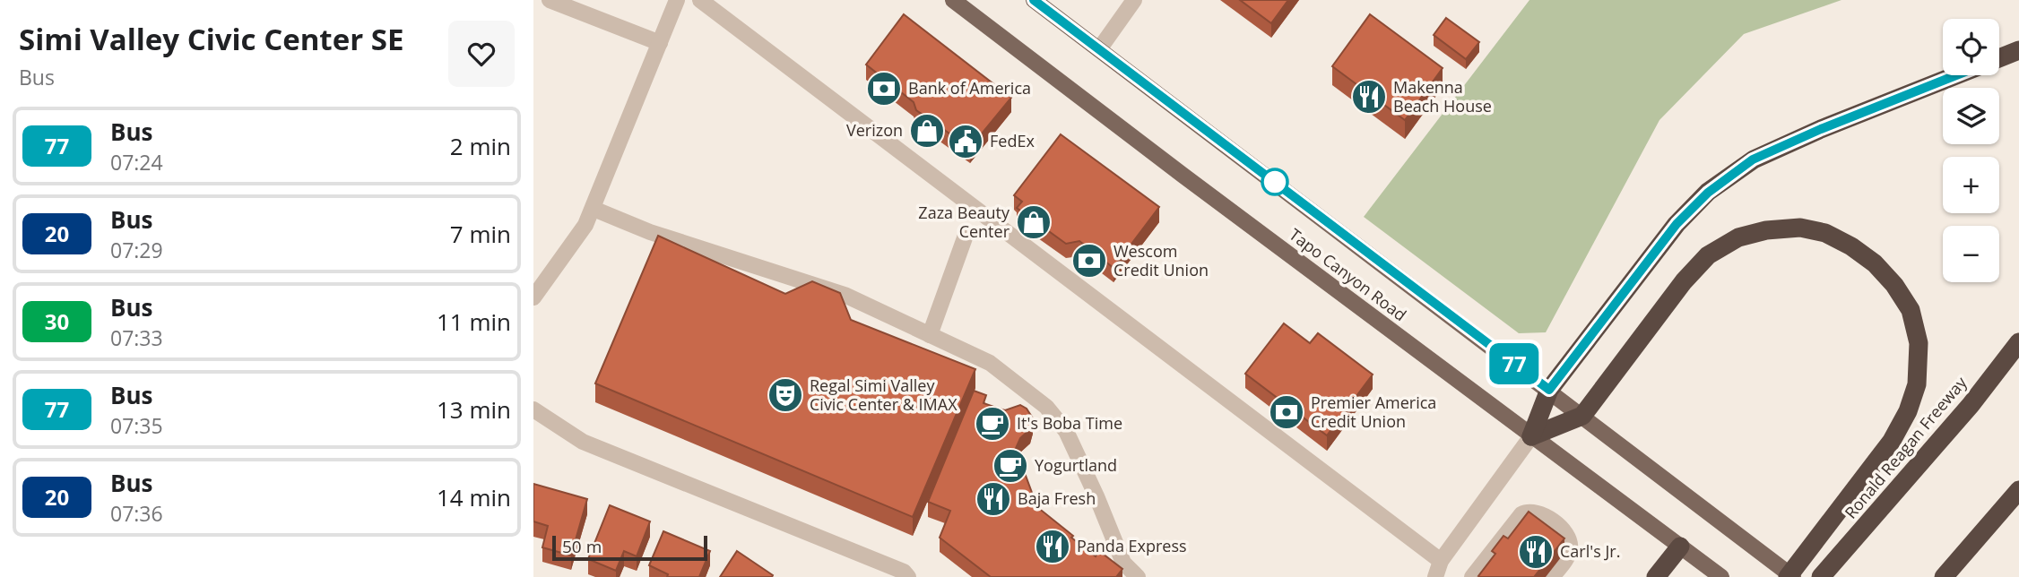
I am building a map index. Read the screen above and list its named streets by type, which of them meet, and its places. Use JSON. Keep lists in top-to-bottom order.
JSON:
{
  "streets": {
    "highway": ["Ronald Reagan Freeway"],
    "main road": ["Tapo Canyon Road"]
  },
  "places": {
    "bank": ["Bank of America", "Wescom Credit Union", "Premier America Credit Union"],
    "restaurant": [
      "Makenna Beach House",
      "Baja Fresh",
      "Panda Express",
      "Carl's Jr."
    ],
    "shop": ["Verizon", "Zaza Beauty Center"],
    "public building": ["FedEx"],
    "theatre": ["Regal Simi Valley Civic Center & IMAX"],
    "cafe": ["It's Boba Time", "Yogurtland"]
  },
  "lines": ["bus line 77"],
  "scale_bar": "50 m",
  "page": {
    "heading": ["Simi Valley Civic Center SE", "Bus"],
    "on_map": "77",
    "map_buttons": ["+", "−"],
    "list": [
      {
        "mark": "77",
        "name": "Bus",
        "note": "07:24",
        "value": "2 min"
      },
      {
        "mark": "20",
        "name": "Bus",
        "note": "07:29",
        "value": "7 min"
      },
      {
        "mark": "30",
        "name": "Bus",
        "note": "07:33",
        "value": "11 min"
      },
      {
        "mark": "77",
        "name": "Bus",
        "note": "07:35",
        "value": "13 min"
      },
      {
        "mark": "20",
        "name": "Bus",
        "note": "07:36",
        "value": "14 min"
      }
    ],
    "scale": "50 m"
  }
}
